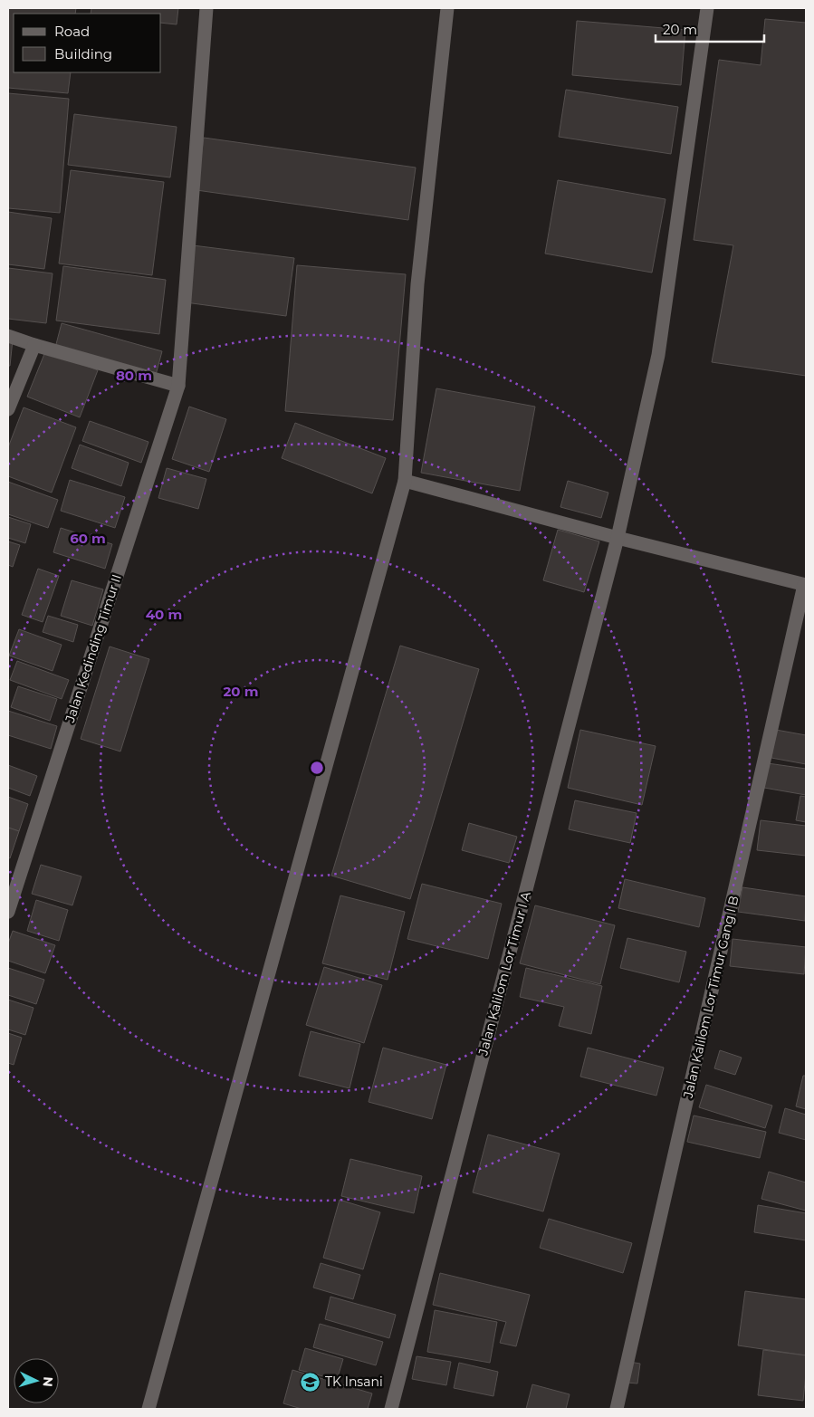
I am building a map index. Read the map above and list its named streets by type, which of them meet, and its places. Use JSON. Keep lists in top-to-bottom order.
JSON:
{
  "streets": {
    "street": ["Jalan Kedinding Timur II", "Jalan Kalilom Lor Timur I A", "Jalan Kalilom Lor Timur Gang I B"]
  },
  "places": {
    "school or university": ["TK Insani"]
  },
  "legend": ["Road", "Building"],
  "scale_bar": "20 m",
  "north": "right",
  "rings": [
    "80 m",
    "60 m",
    "40 m",
    "20 m"
  ]
}
